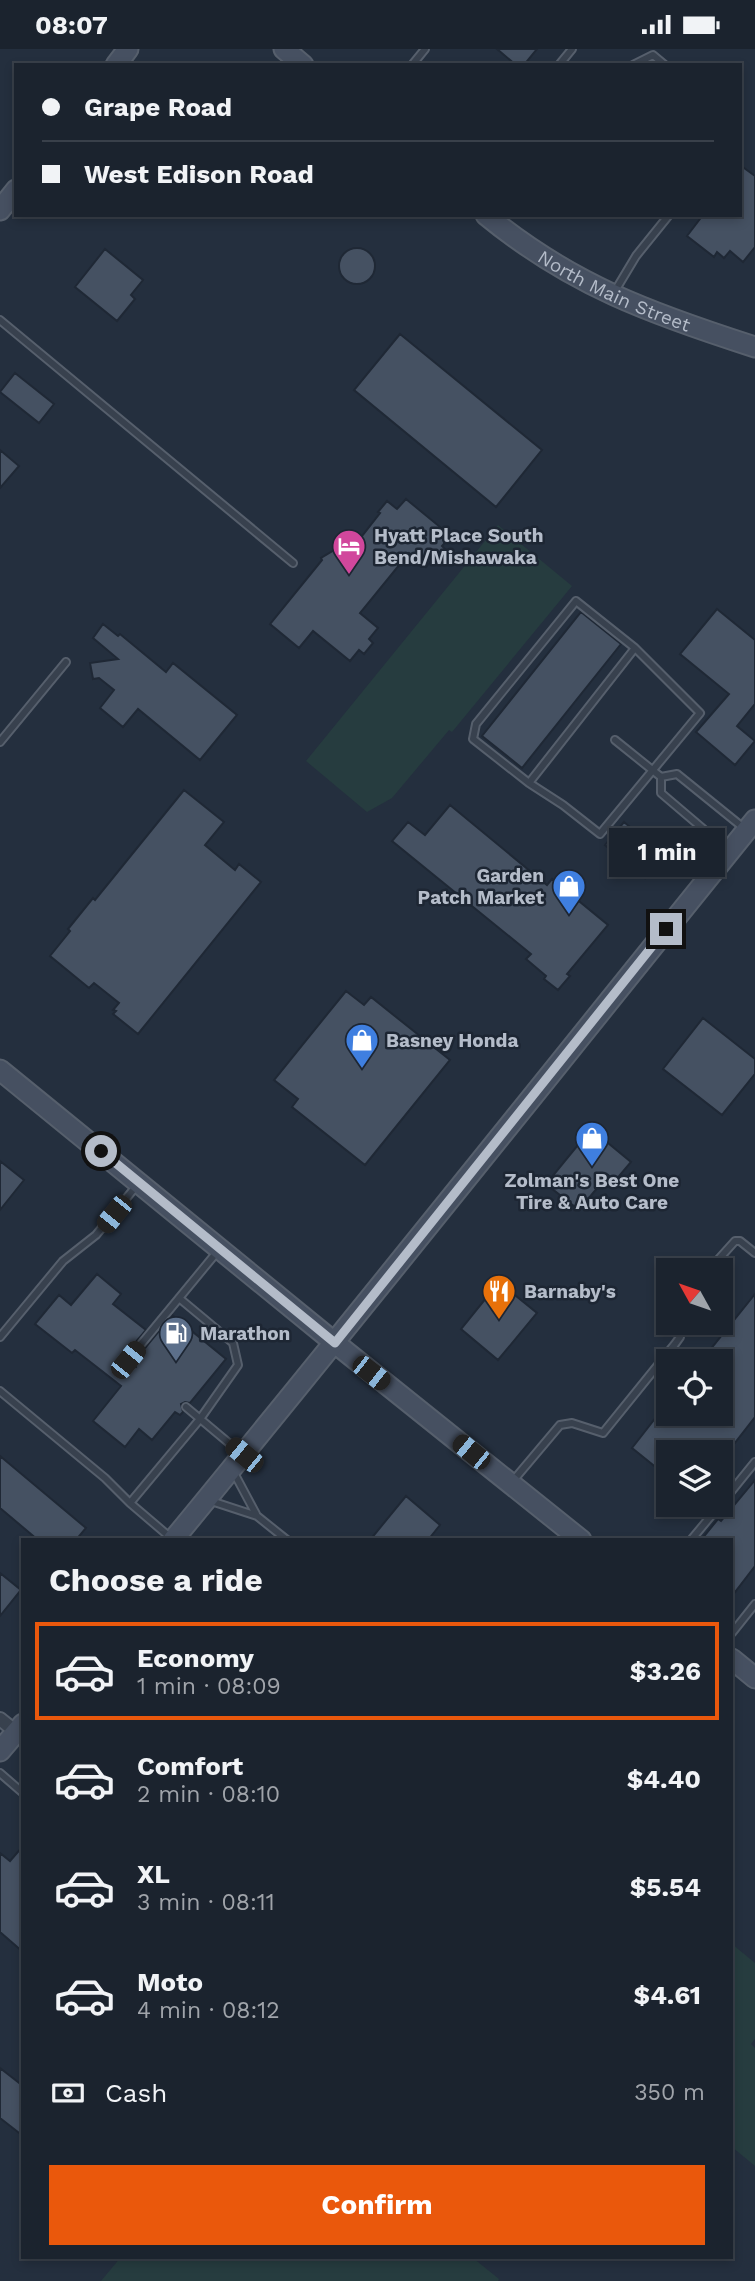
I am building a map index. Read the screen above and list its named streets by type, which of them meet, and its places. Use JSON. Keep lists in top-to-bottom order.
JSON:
{
  "streets": {
    "main road": ["North Main Street"]
  },
  "places": {
    "hotel": ["Hyatt Place South Bend/Mishawaka"],
    "shop": ["Garden Patch Market", "Basney Honda", "Zolman's Best One Tire & Auto Care"],
    "restaurant": ["Barnaby's"],
    "fuel station": ["Marathon"]
  },
  "north": "top left",
  "page": {
    "status": "08:07",
    "banner": ["Grape Road", "West Edison Road"],
    "bubble": "1 min",
    "heading": "Choose a ride",
    "list": [
      {
        "name": "Economy",
        "note": "1 min · 08:09",
        "value": "$3.26"
      },
      {
        "name": "Comfort",
        "note": "2 min · 08:10",
        "value": "$4.40"
      },
      {
        "name": "XL",
        "note": "3 min · 08:11",
        "value": "$5.54"
      },
      {
        "name": "Moto",
        "note": "4 min · 08:12",
        "value": "$4.61"
      }
    ],
    "pay": ["Cash", "350 m"],
    "buttons": "Confirm"
  }
}
